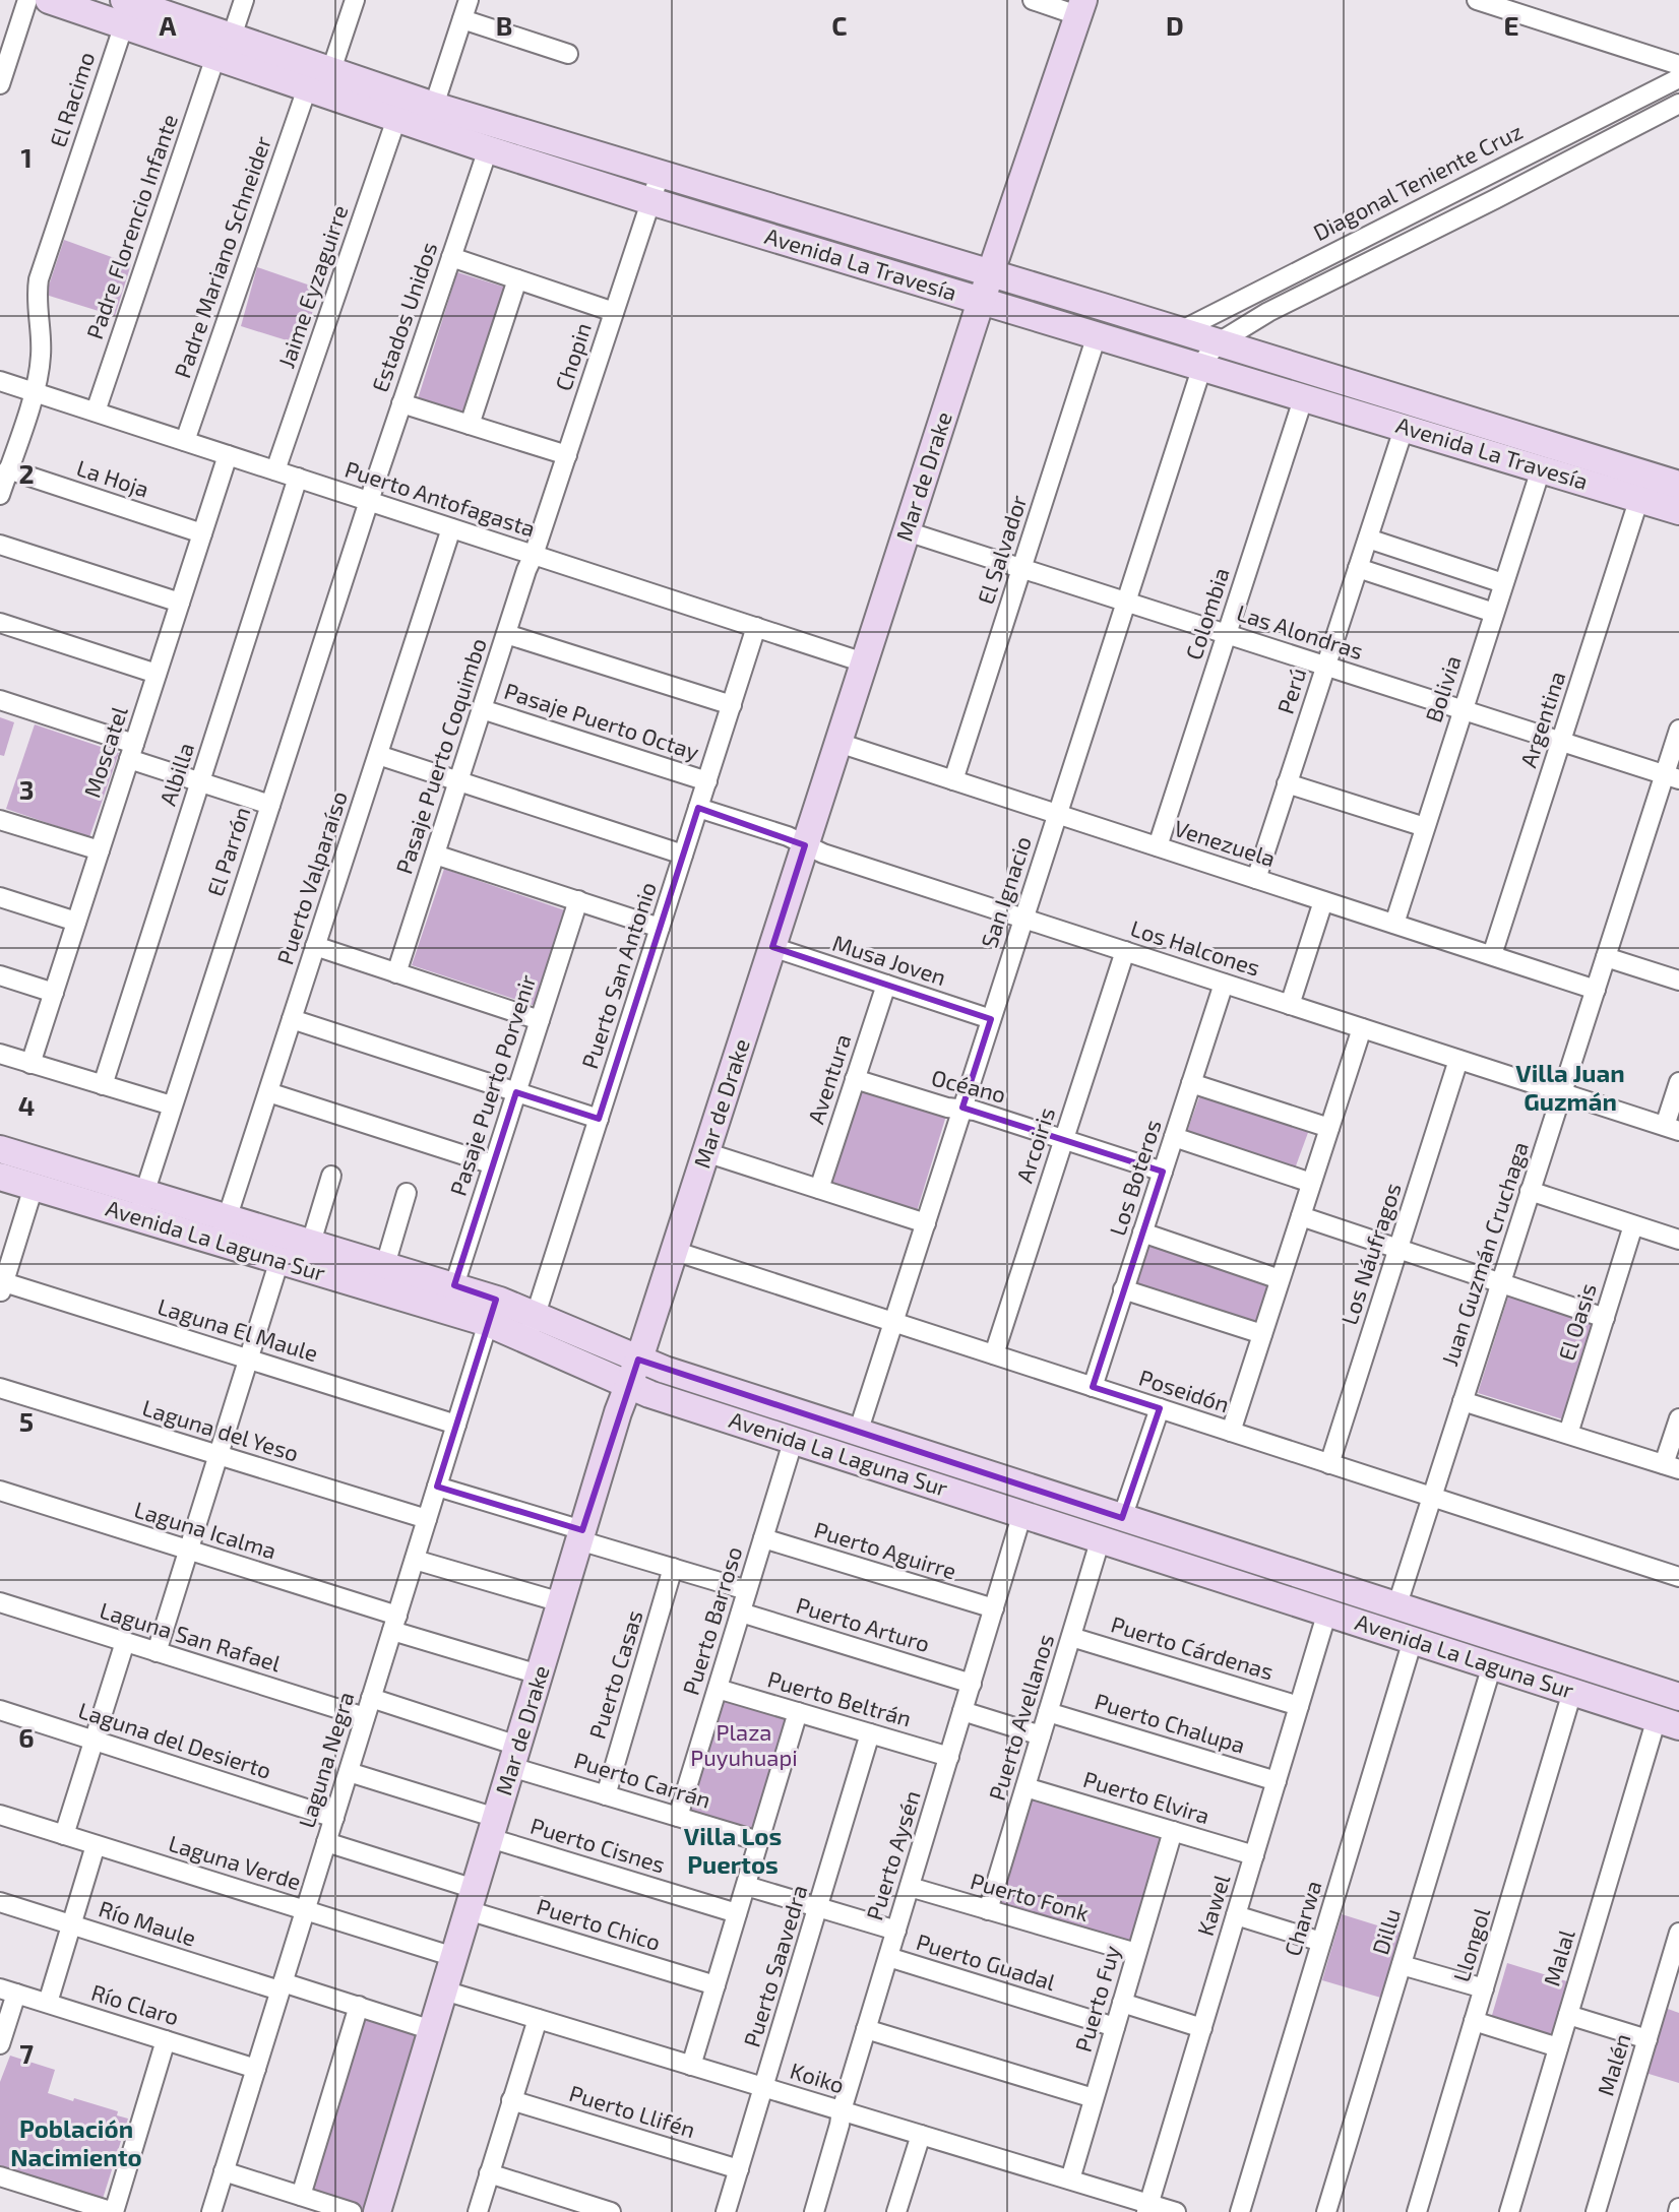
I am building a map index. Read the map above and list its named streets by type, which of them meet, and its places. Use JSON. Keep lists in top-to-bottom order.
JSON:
{
  "streets": {
    "street": [
      "El Racimo",
      "Diagonal Teniente Cruz",
      "Padre Florencio Infante",
      "Padre Mariano Schneider",
      "Avenida La Travesía",
      "Jaime Eyzaguirre",
      "Estados Unidos",
      "Chopin",
      "Mar de Drake",
      "La Hoja",
      "Puerto Antofagasta",
      "El Salvador",
      "Colombia",
      "Las Alondras",
      "Bolivia",
      "Perú",
      "Argentina",
      "Pasaje Puerto Octay",
      "Moscatel",
      "Pasaje Puerto Coquimbo",
      "Albilla",
      "Venezuela",
      "El Parrón",
      "Puerto Valparaíso",
      "San Ignacio",
      "Los Halcones",
      "Musa Joven",
      "Puerto San Antonio",
      "Aventura",
      "Pasaje Puerto Porvenir",
      "Océano",
      "Arcoiris",
      "Los Boteros",
      "Avenida La Laguna Sur",
      "Los Náufragos",
      "Juan Guzmán Cruchaga",
      "El Oasis",
      "Laguna El Maule",
      "Poseidón",
      "Laguna del Yeso",
      "Laguna Icalma",
      "Puerto Aguirre",
      "Puerto Barroso",
      "Puerto Arturo",
      "Laguna San Rafael",
      "Puerto Cárdenas",
      "Puerto Casas",
      "Puerto Beltrán",
      "Puerto Avellanos",
      "Puerto Chalupa",
      "Laguna del Desierto",
      "Laguna Negra",
      "Puerto Carrán",
      "Puerto Elvira",
      "Puerto Cisnes",
      "Puerto Aysén",
      "Laguna Verde",
      "Puerto Fonk",
      "Kawel",
      "Charwa",
      "Río Maule",
      "Puerto Chico",
      "Dillu",
      "Llongol",
      "Malal",
      "Puerto Guadal",
      "Puerto Saavedra",
      "Puerto Fuy",
      "Río Claro",
      "Malén",
      "Koiko",
      "Puerto Llifén"
    ]
  },
  "crossings": [
    ["El Racimo", "Avenida La Travesía"],
    ["El Racimo", "La Hoja"],
    ["El Racimo", "Puerto Antofagasta"],
    ["Diagonal Teniente Cruz", "Avenida La Travesía"],
    ["Padre Florencio Infante", "Avenida La Travesía"],
    ["Padre Florencio Infante", "Puerto Antofagasta"],
    ["Padre Mariano Schneider", "Avenida La Travesía"],
    ["Padre Mariano Schneider", "Puerto Antofagasta"],
    ["Avenida La Travesía", "Jaime Eyzaguirre"],
    ["Avenida La Travesía", "Estados Unidos"],
    ["Avenida La Travesía", "Chopin"],
    ["Avenida La Travesía", "Mar de Drake"],
    ["Avenida La Travesía", "El Salvador"],
    ["Avenida La Travesía", "Colombia"],
    ["Avenida La Travesía", "Bolivia"],
    ["Avenida La Travesía", "Perú"],
    ["Avenida La Travesía", "Argentina"],
    ["Avenida La Travesía", "San Ignacio"],
    ["Jaime Eyzaguirre", "Puerto Antofagasta"],
    ["Estados Unidos", "Puerto Antofagasta"],
    ["Estados Unidos", "El Parrón"],
    ["Chopin", "Puerto Antofagasta"],
    ["Chopin", "Pasaje Puerto Coquimbo"],
    ["Mar de Drake", "Puerto Antofagasta"],
    ["Mar de Drake", "Las Alondras"],
    ["Mar de Drake", "Venezuela"],
    ["Mar de Drake", "Los Halcones"],
    ["Mar de Drake", "Musa Joven"],
    ["Mar de Drake", "Avenida La Laguna Sur"],
    ["Mar de Drake", "Poseidón"],
    ["Mar de Drake", "Laguna Icalma"],
    ["Mar de Drake", "Puerto Carrán"],
    ["Mar de Drake", "Puerto Cisnes"],
    ["Mar de Drake", "Laguna Verde"],
    ["Mar de Drake", "Río Maule"],
    ["Mar de Drake", "Puerto Chico"],
    ["Mar de Drake", "Koiko"],
    ["La Hoja", "Moscatel"],
    ["Puerto Antofagasta", "Moscatel"],
    ["Puerto Antofagasta", "Pasaje Puerto Coquimbo"],
    ["Puerto Antofagasta", "Albilla"],
    ["Puerto Antofagasta", "El Parrón"],
    ["Puerto Antofagasta", "Puerto Valparaíso"],
    ["Puerto Antofagasta", "Puerto San Antonio"],
    ["El Salvador", "Las Alondras"],
    ["El Salvador", "Venezuela"],
    ["Colombia", "Las Alondras"],
    ["Colombia", "Venezuela"],
    ["Las Alondras", "Bolivia"],
    ["Las Alondras", "Perú"],
    ["Las Alondras", "Argentina"],
    ["Las Alondras", "San Ignacio"],
    ["Las Alondras", "Juan Guzmán Cruchaga"],
    ["Bolivia", "Venezuela"],
    ["Perú", "Venezuela"],
    ["Argentina", "Venezuela"],
    ["Pasaje Puerto Octay", "Pasaje Puerto Coquimbo"],
    ["Pasaje Puerto Octay", "Puerto San Antonio"],
    ["Venezuela", "San Ignacio"],
    ["Venezuela", "Juan Guzmán Cruchaga"],
    ["El Parrón", "Avenida La Laguna Sur"],
    ["Puerto Valparaíso", "Avenida La Laguna Sur"],
    ["San Ignacio", "Los Halcones"],
    ["San Ignacio", "Musa Joven"],
    ["San Ignacio", "Océano"],
    ["San Ignacio", "Avenida La Laguna Sur"],
    ["San Ignacio", "Poseidón"],
    ["Los Halcones", "Puerto San Antonio"],
    ["Los Halcones", "Arcoiris"],
    ["Los Halcones", "Los Boteros"],
    ["Los Halcones", "Los Náufragos"],
    ["Los Halcones", "Juan Guzmán Cruchaga"],
    ["Musa Joven", "Aventura"],
    ["Puerto San Antonio", "Avenida La Laguna Sur"],
    ["Aventura", "Océano"],
    ["Pasaje Puerto Porvenir", "Avenida La Laguna Sur"],
    ["Océano", "Arcoiris"],
    ["Océano", "Los Boteros"],
    ["Arcoiris", "Poseidón"],
    ["Los Boteros", "Poseidón"],
    ["Avenida La Laguna Sur", "Juan Guzmán Cruchaga"],
    ["Avenida La Laguna Sur", "Puerto Barroso"],
    ["Avenida La Laguna Sur", "Puerto Avellanos"],
    ["Avenida La Laguna Sur", "Laguna Negra"],
    ["Avenida La Laguna Sur", "Puerto Aysén"],
    ["Avenida La Laguna Sur", "Kawel"],
    ["Avenida La Laguna Sur", "Charwa"],
    ["Avenida La Laguna Sur", "Dillu"],
    ["Avenida La Laguna Sur", "Llongol"],
    ["Avenida La Laguna Sur", "Malal"],
    ["Los Náufragos", "Poseidón"],
    ["Juan Guzmán Cruchaga", "Poseidón"],
    ["Laguna El Maule", "Laguna Negra"],
    ["Laguna del Yeso", "Laguna Negra"],
    ["Laguna Icalma", "Laguna Negra"],
    ["Puerto Aguirre", "Puerto Barroso"],
    ["Puerto Aguirre", "Puerto Aysén"],
    ["Puerto Barroso", "Puerto Arturo"],
    ["Puerto Barroso", "Puerto Beltrán"],
    ["Puerto Barroso", "Puerto Carrán"],
    ["Puerto Arturo", "Puerto Aysén"],
    ["Laguna San Rafael", "Laguna Negra"],
    ["Puerto Cárdenas", "Puerto Avellanos"],
    ["Puerto Cárdenas", "Kawel"],
    ["Puerto Casas", "Puerto Carrán"],
    ["Puerto Beltrán", "Puerto Aysén"],
    ["Puerto Beltrán", "Puerto Saavedra"],
    ["Puerto Avellanos", "Puerto Chalupa"],
    ["Puerto Avellanos", "Puerto Elvira"],
    ["Puerto Avellanos", "Puerto Fonk"],
    ["Puerto Chalupa", "Kawel"],
    ["Laguna del Desierto", "Laguna Negra"],
    ["Laguna Negra", "Puerto Carrán"],
    ["Laguna Negra", "Laguna Verde"],
    ["Laguna Negra", "Río Maule"],
    ["Laguna Negra", "Río Claro"],
    ["Puerto Elvira", "Kawel"],
    ["Puerto Elvira", "Puerto Fuy"],
    ["Puerto Aysén", "Puerto Fonk"],
    ["Puerto Aysén", "Puerto Guadal"],
    ["Puerto Aysén", "Koiko"],
    ["Puerto Fonk", "Puerto Fuy"],
    ["Kawel", "Koiko"],
    ["Puerto Guadal", "Puerto Fuy"],
    ["Puerto Saavedra", "Koiko"],
    ["Puerto Saavedra", "Puerto Llifén"],
    ["Puerto Fuy", "Koiko"]
  ],
  "districts": ["Villa Juan Guzmán", "Villa Los Puertos", "Población Nacimiento"],
  "parks": ["Plaza Puyuhuapi"],
  "grid": {
    "columns": [
      "A",
      "B",
      "C",
      "D",
      "E"
    ],
    "rows": [
      "1",
      "2",
      "3",
      "4",
      "5",
      "6",
      "7"
    ]
  }
}
